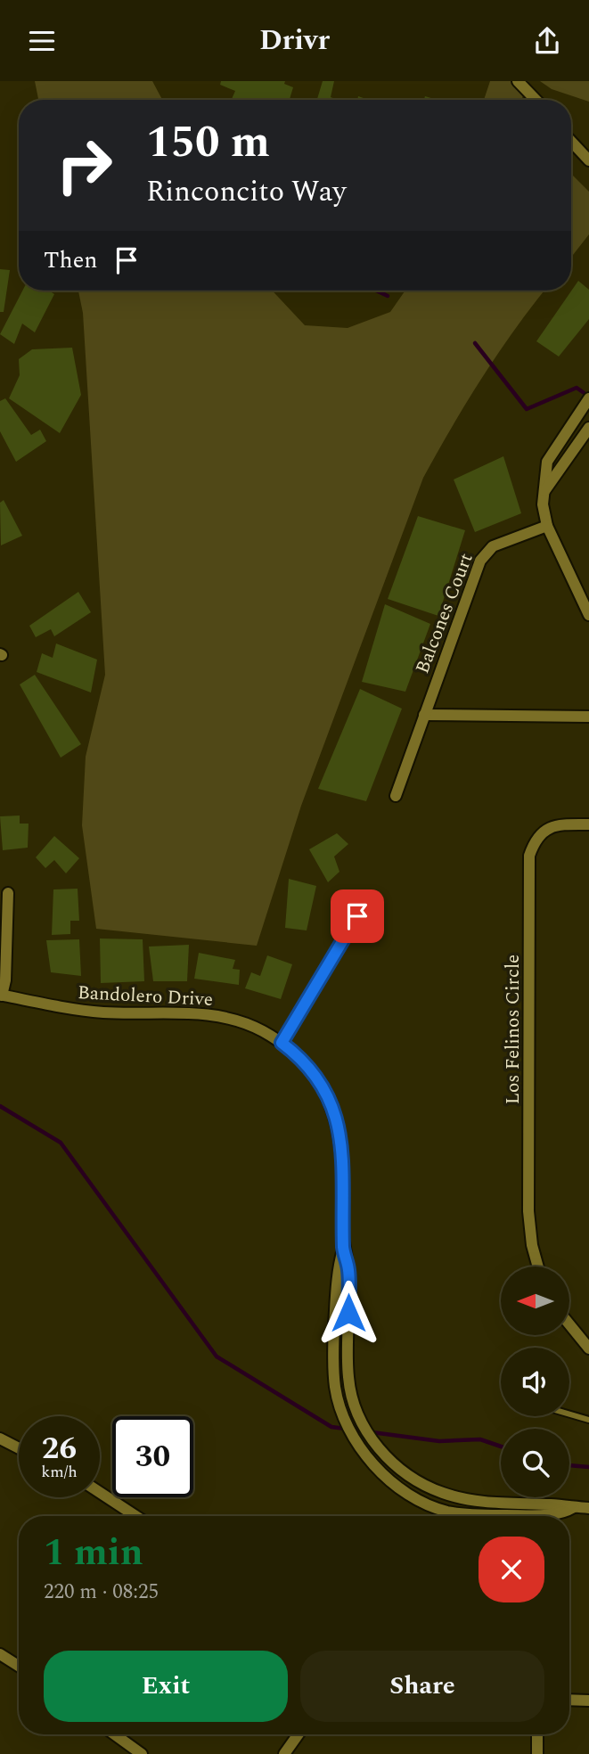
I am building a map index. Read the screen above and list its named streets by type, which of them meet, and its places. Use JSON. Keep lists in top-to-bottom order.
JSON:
{
  "streets": {
    "street": ["Balcones Court", "Bandolero Drive", "Los Felinos Circle"]
  },
  "north": "left",
  "page": {
    "header": "Drivr",
    "turn": ["150 m", "Rinconcito Way"],
    "then": "Then",
    "speed": "26 km/h",
    "limit": "30",
    "heading": ["1 min", "220 m · 08:25"],
    "buttons": ["Exit", "Share"]
  }
}
